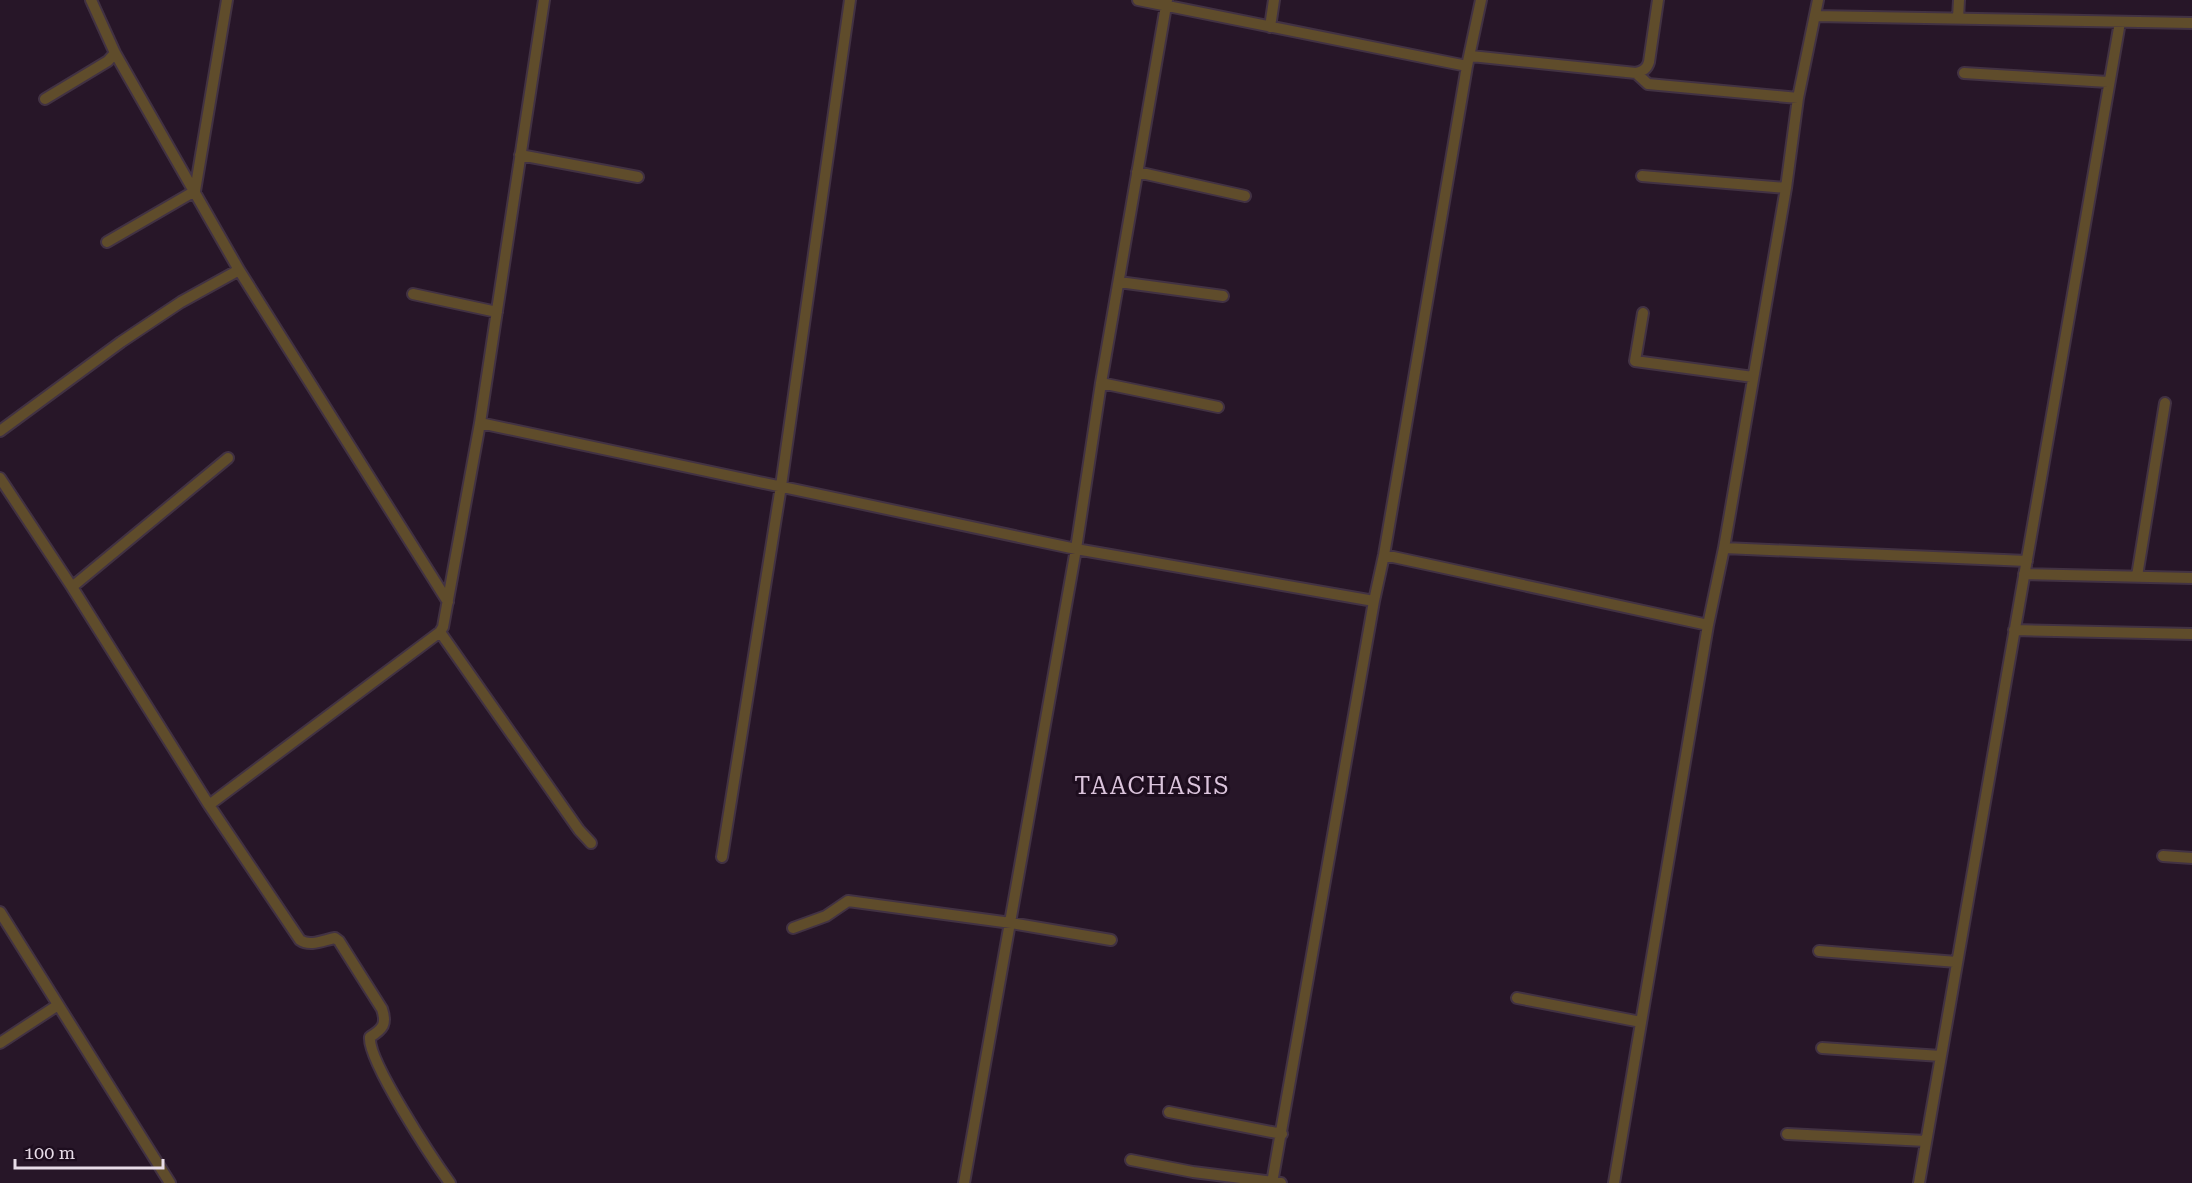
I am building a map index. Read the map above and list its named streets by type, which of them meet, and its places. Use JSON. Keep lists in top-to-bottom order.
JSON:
{
  "districts": ["TAACHASIS"],
  "scale_bar": "100 m"
}
